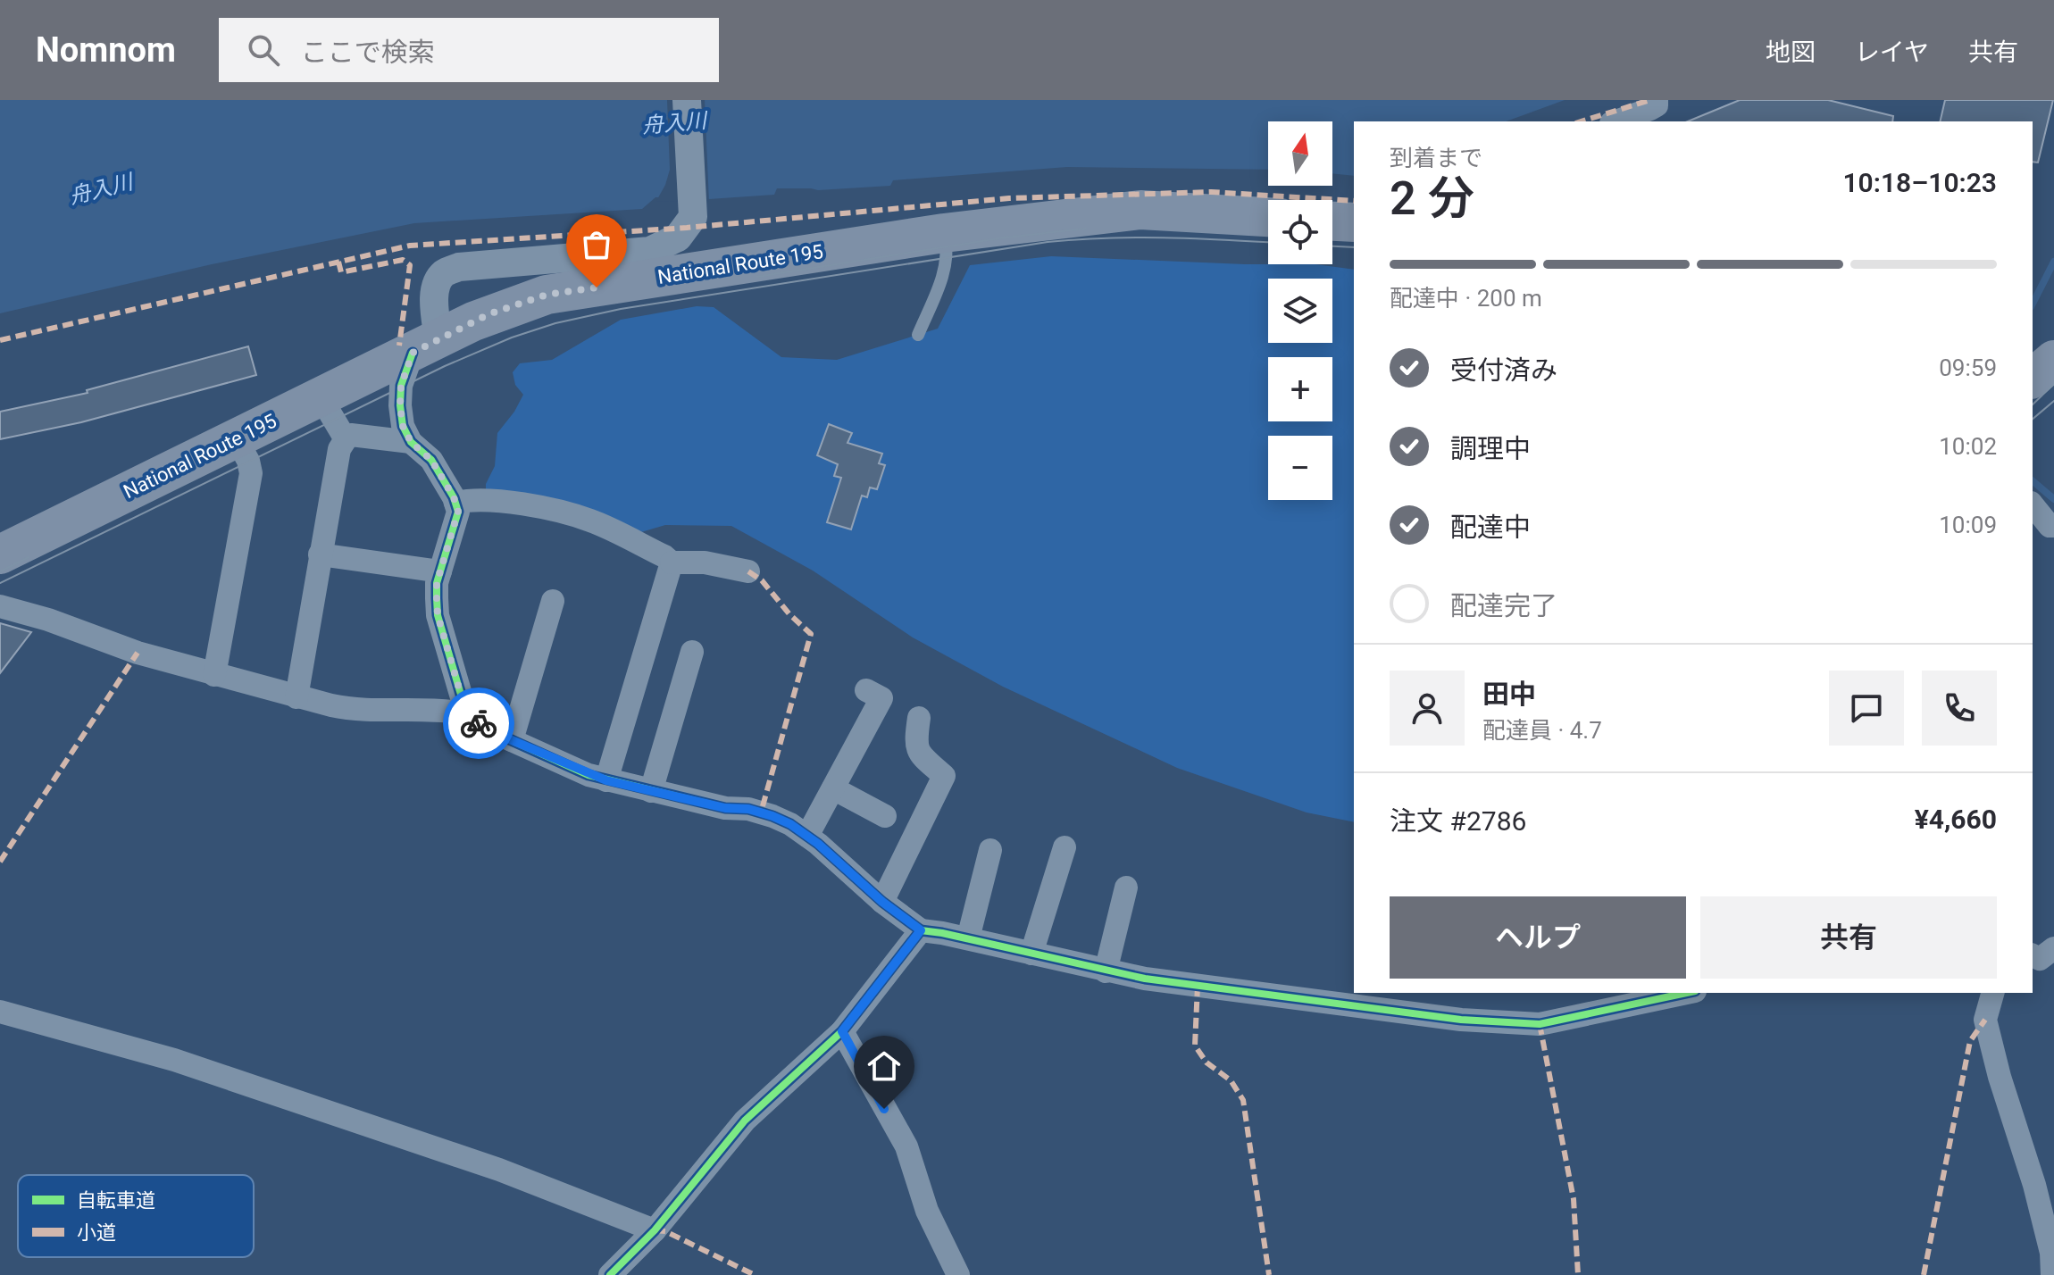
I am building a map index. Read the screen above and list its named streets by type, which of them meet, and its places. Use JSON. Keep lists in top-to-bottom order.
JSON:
{
  "streets": {
    "highway": ["National Route 195"]
  },
  "water": ["舟入川"],
  "legend": ["自転車道", "小道"],
  "north": "top",
  "page": {
    "header": "Nomnom",
    "search": "ここで検索",
    "nav": ["地図", "レイヤ", "共有"],
    "map_buttons": ["+", "−"],
    "heading": ["2 分", "到着まで", "10:18–10:23"],
    "panel": [
      "田中",
      "配達員 · 4.7",
      "注文 #2786",
      "¥4,660"
    ],
    "bar": "配達中 · 200 m",
    "list": [
      ["受付済み", "09:59"],
      ["調理中", "10:02"],
      ["配達中", "10:09"],
      "配達完了"
    ],
    "buttons": ["ヘルプ", "共有"]
  }
}
